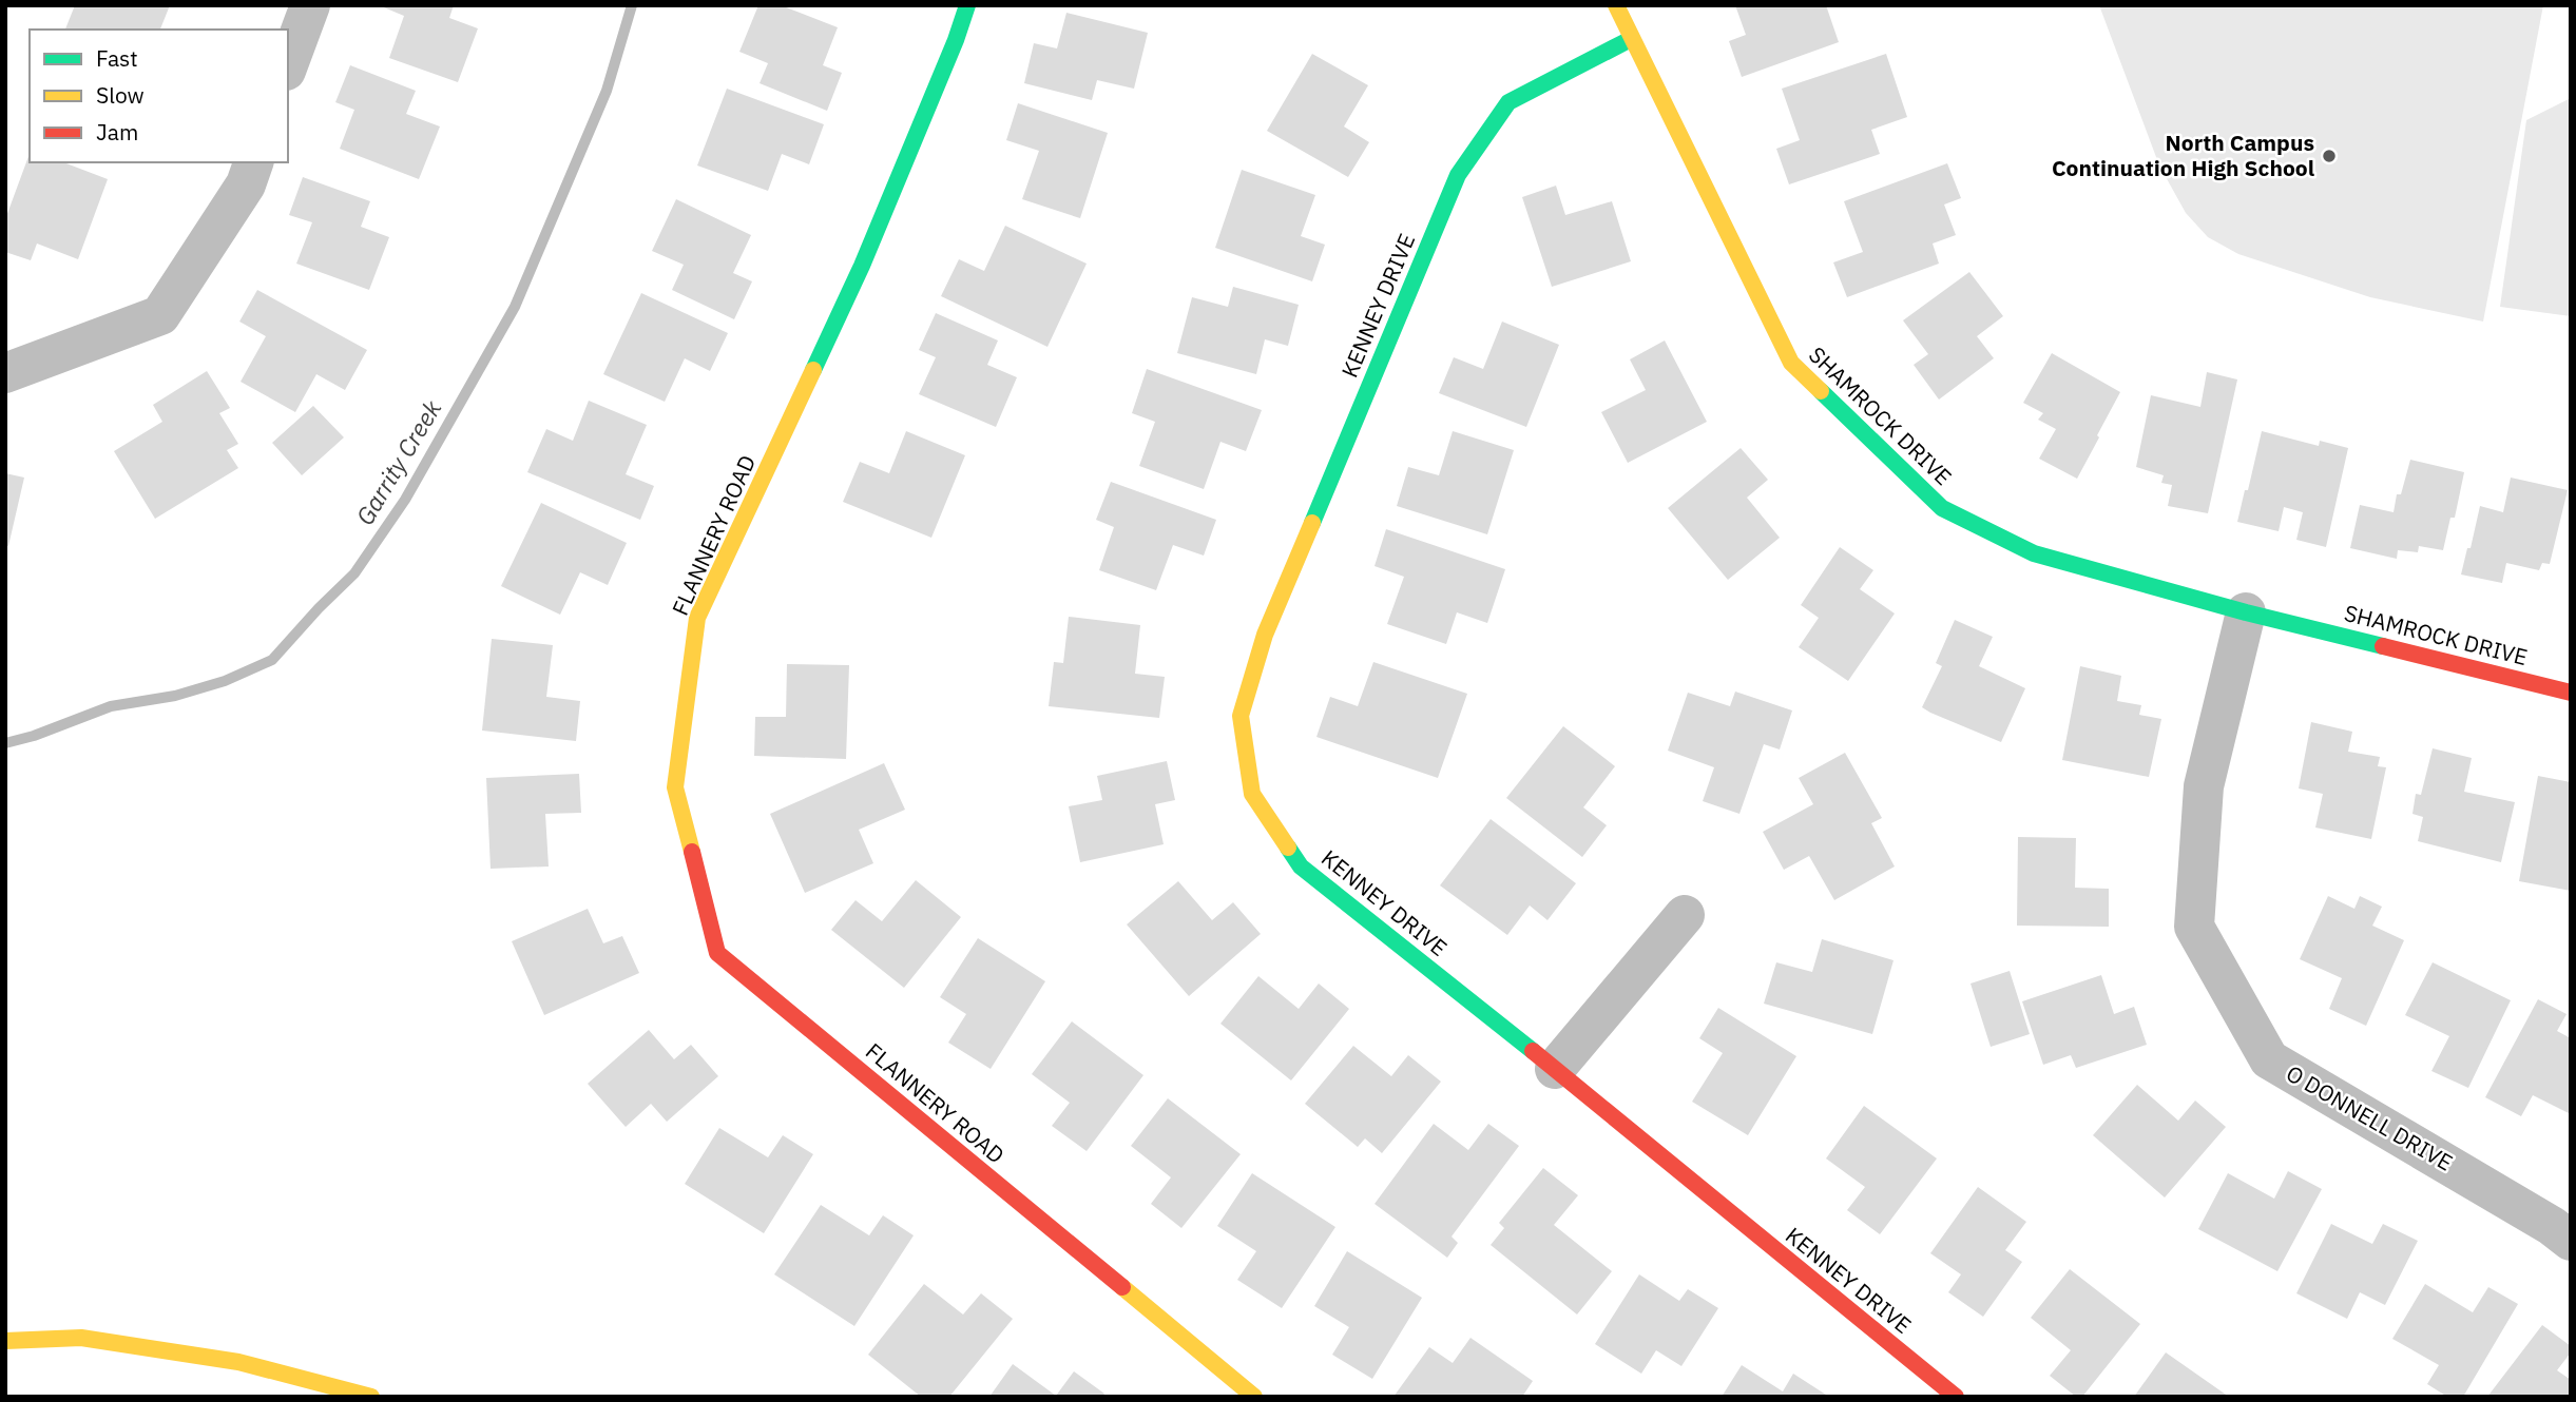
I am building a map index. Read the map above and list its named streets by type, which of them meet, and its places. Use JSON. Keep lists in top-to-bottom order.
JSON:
{
  "streets": {
    "main road": ["KENNEY DRIVE", "SHAMROCK DRIVE", "FLANNERY ROAD"],
    "street": ["O DONNELL DRIVE"]
  },
  "crossings": [
    ["KENNEY DRIVE", "SHAMROCK DRIVE"],
    ["SHAMROCK DRIVE", "O DONNELL DRIVE"]
  ],
  "water": ["Garrity Creek"],
  "places": ["North Campus Continuation High School"],
  "legend": ["Fast", "Slow", "Jam"]
}
